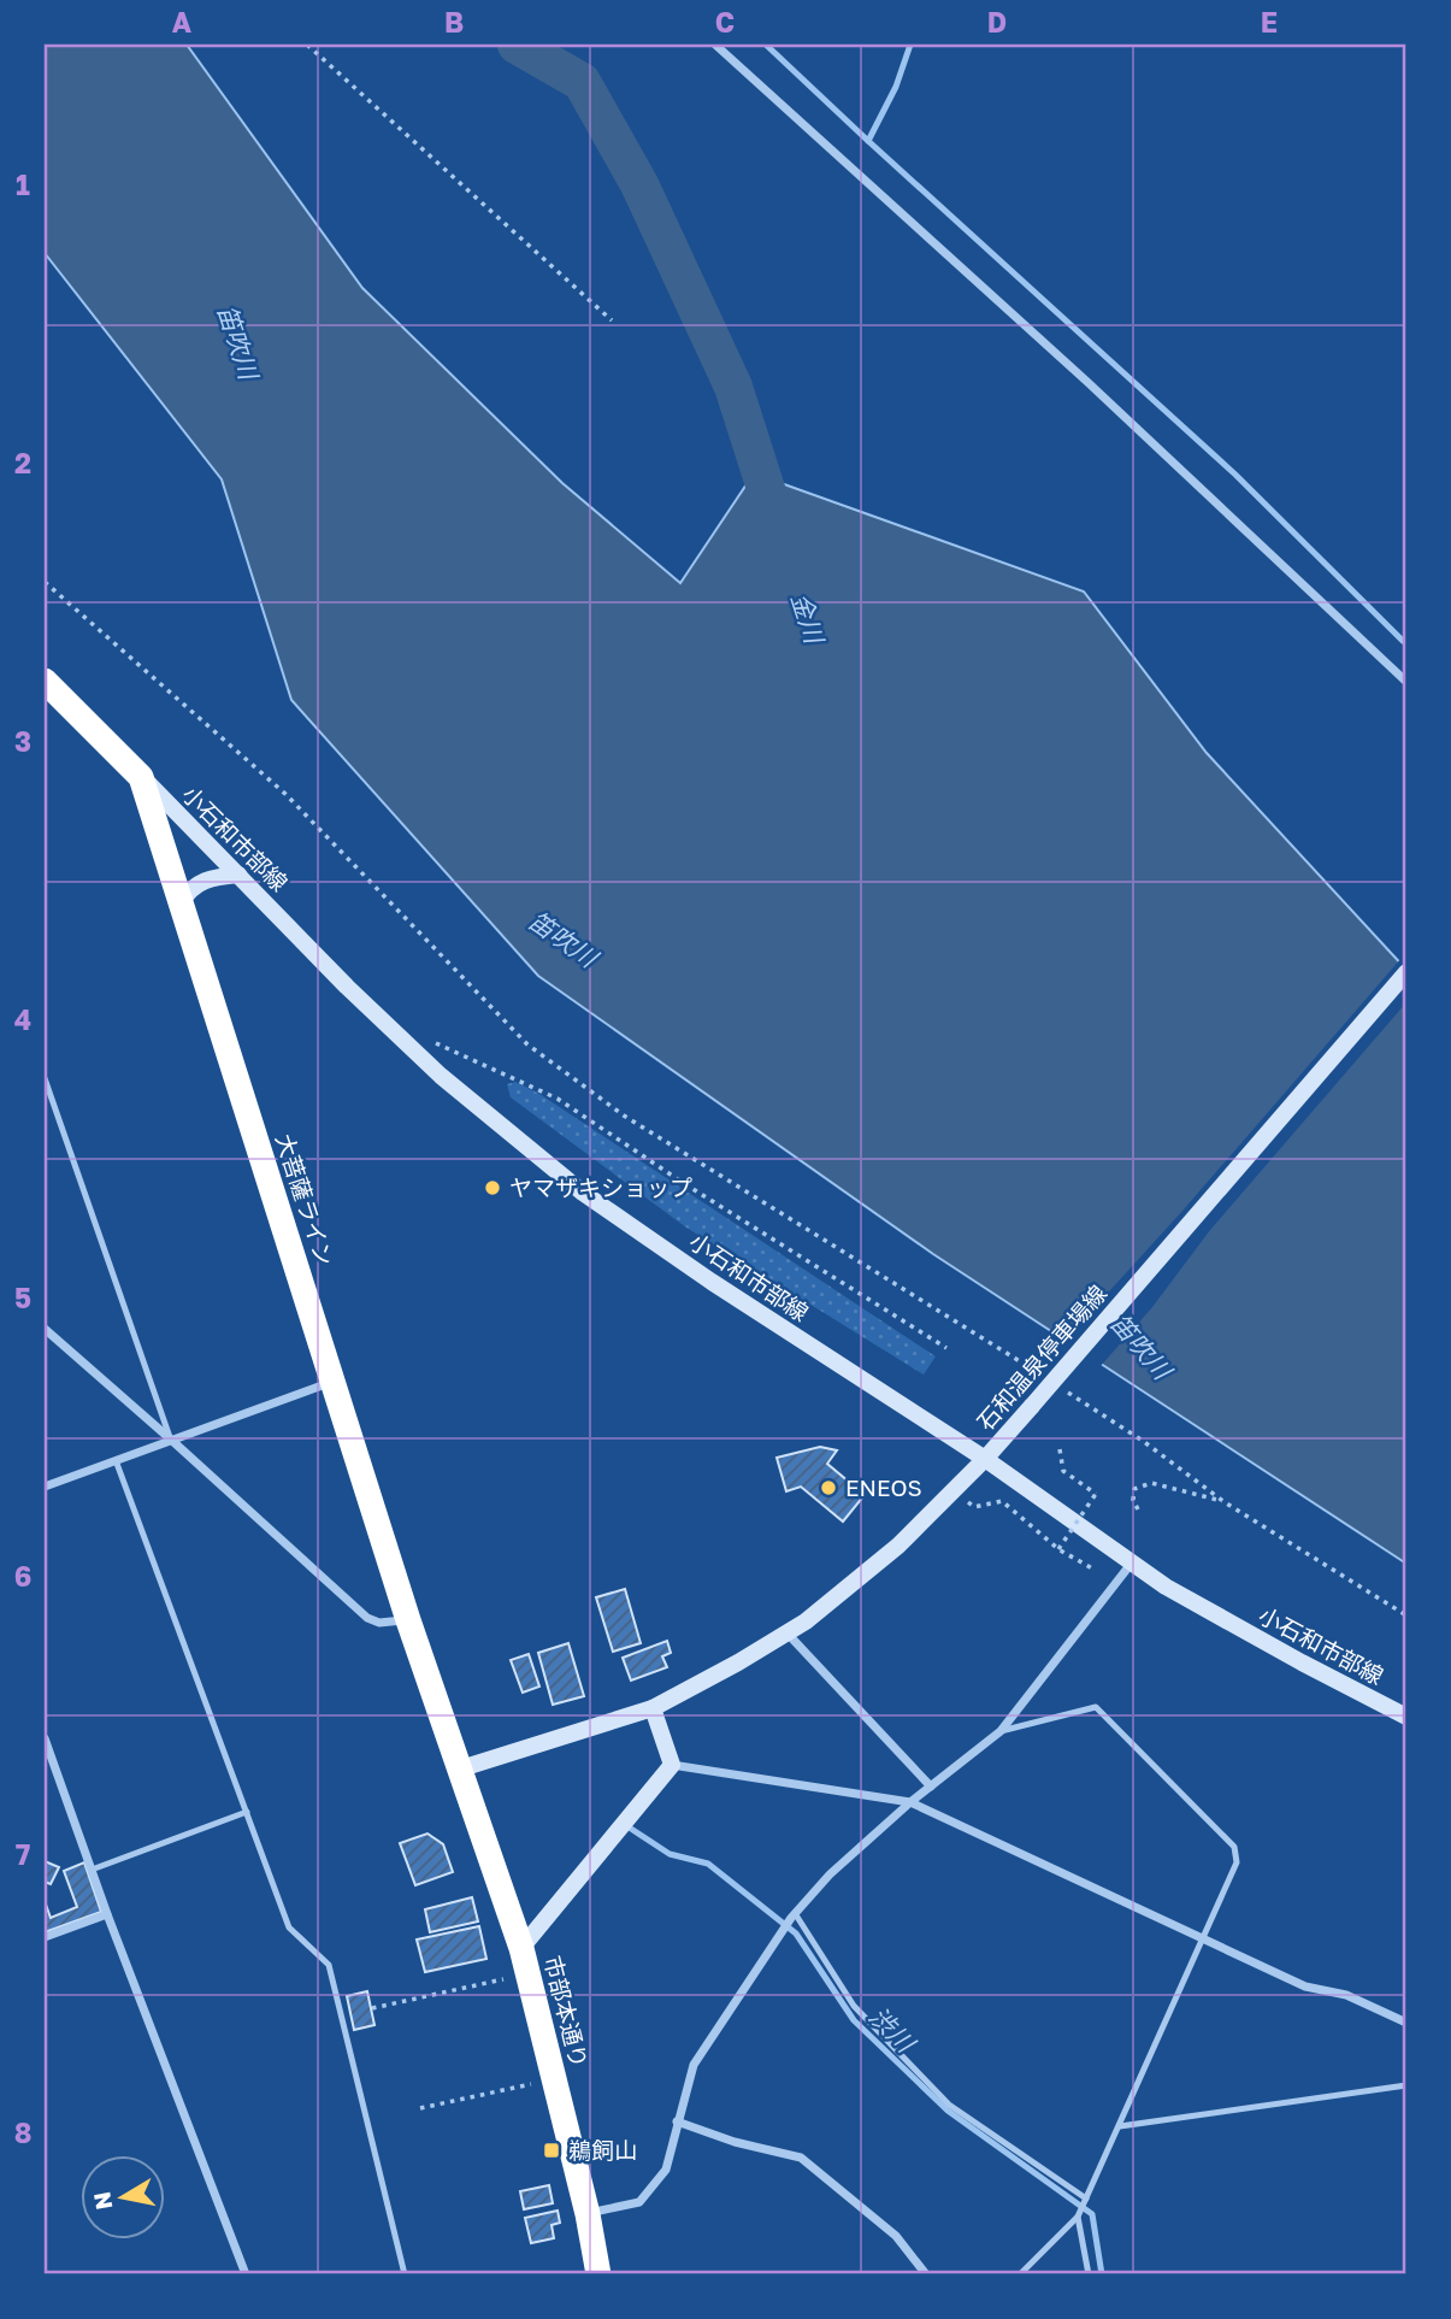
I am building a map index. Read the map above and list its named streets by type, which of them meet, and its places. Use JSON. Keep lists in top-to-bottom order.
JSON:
{
  "streets": {
    "highway": ["大菩薩ライン", "市部本通り"],
    "main road": ["小石和市部線", "石和温泉停車場線"]
  },
  "crossings": [
    ["小石和市部線", "大菩薩ライン"],
    ["小石和市部線", "石和温泉停車場線"],
    ["大菩薩ライン", "石和温泉停車場線"],
    ["大菩薩ライン", "市部本通り"],
    ["石和温泉停車場線", "市部本通り"]
  ],
  "water": ["笛吹川", "金川", "渋川"],
  "places": {
    "other": ["ヤマザキショップ", "ENEOS"],
    "transit": ["鵜飼山"]
  },
  "north": "left",
  "grid": {
    "columns": [
      "A",
      "B",
      "C",
      "D",
      "E"
    ],
    "rows": [
      "1",
      "2",
      "3",
      "4",
      "5",
      "6",
      "7",
      "8"
    ]
  }
}
